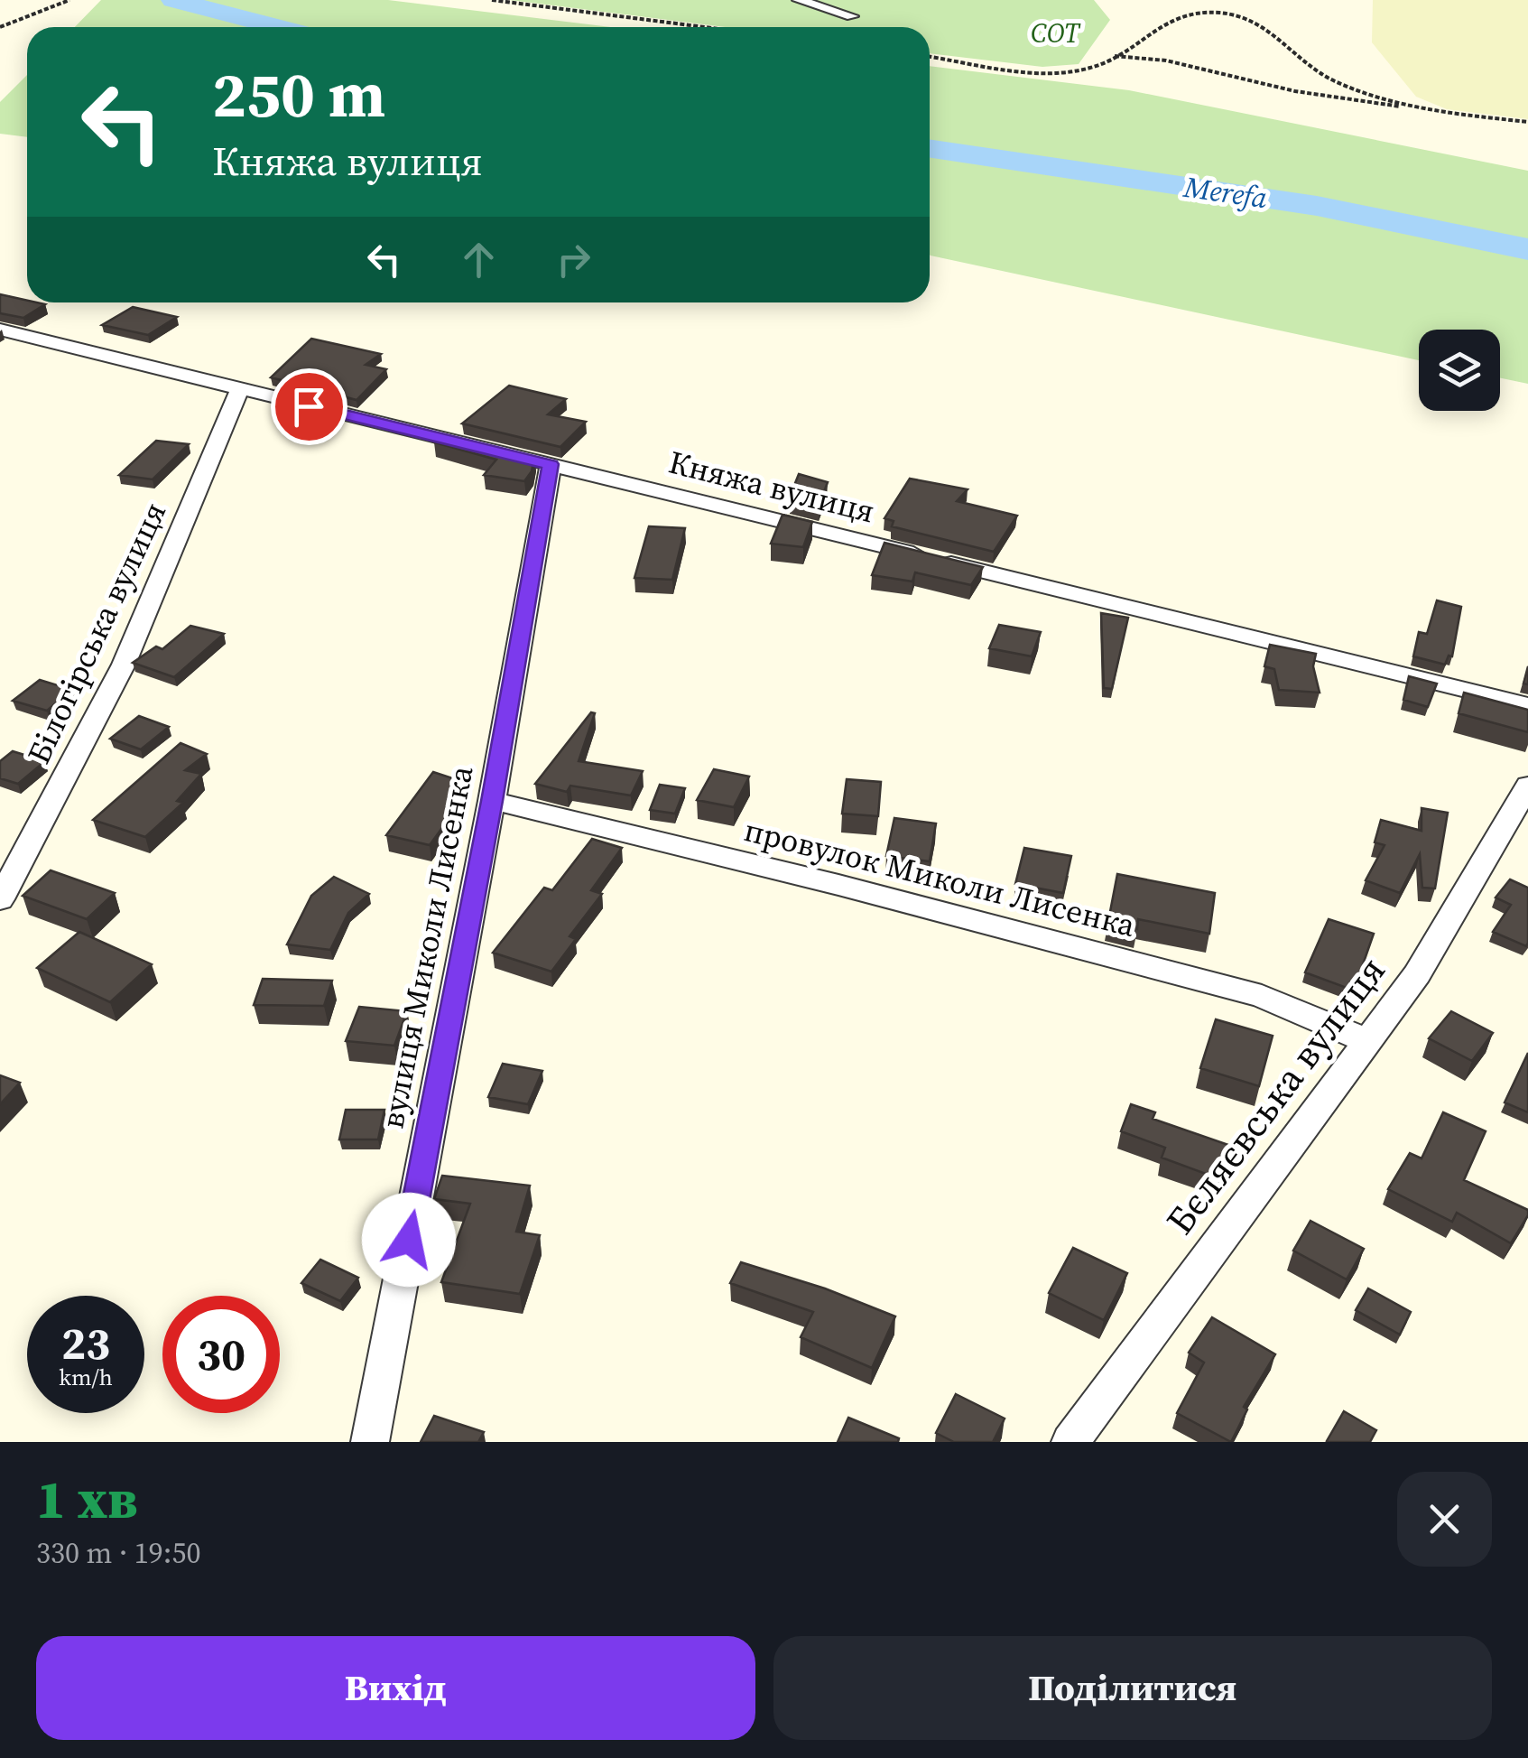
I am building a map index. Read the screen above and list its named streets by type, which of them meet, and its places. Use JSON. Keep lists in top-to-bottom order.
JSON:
{
  "streets": {
    "street": [
      "Княжа вулиця",
      "Білогірська вулиця",
      "провулок Миколи Лисенка",
      "вулиця Миколи Лисенка",
      "Бєляєвська вулиця"
    ]
  },
  "crossings": [
    ["Княжа вулиця", "Білогірська вулиця"],
    ["Княжа вулиця", "вулиця Миколи Лисенка"],
    ["провулок Миколи Лисенка", "вулиця Миколи Лисенка"],
    ["провулок Миколи Лисенка", "Бєляєвська вулиця"]
  ],
  "water": ["Merefa"],
  "parks": ["СОТ"],
  "page": {
    "turn": ["250 m", "Княжа вулиця"],
    "speed": "23 km/h",
    "limit": "30",
    "heading": ["1 хв", "330 m · 19:50"],
    "buttons": ["Вихід", "Поділитися"]
  }
}
